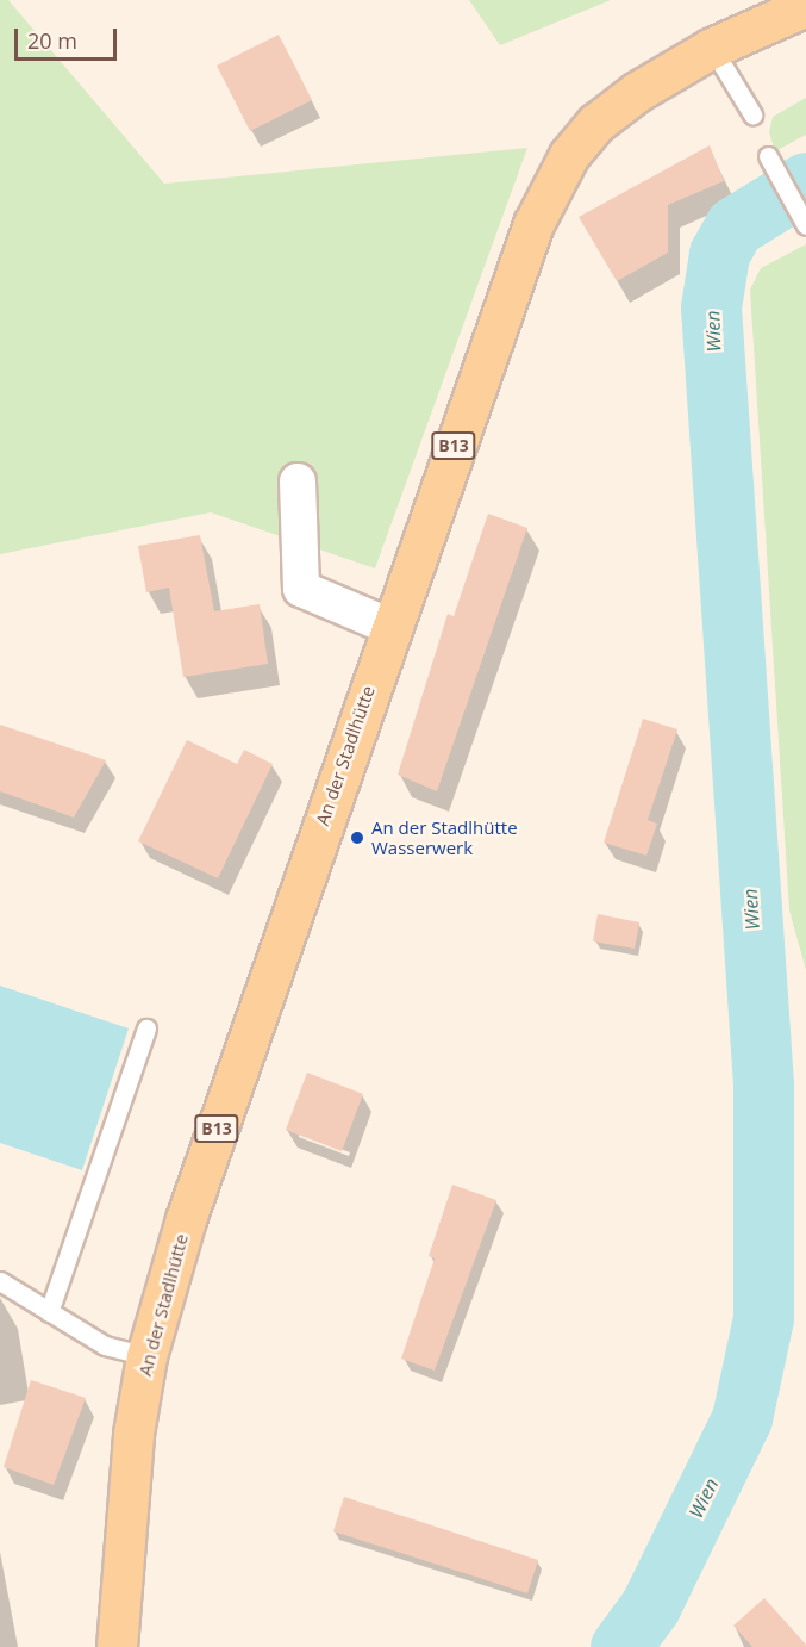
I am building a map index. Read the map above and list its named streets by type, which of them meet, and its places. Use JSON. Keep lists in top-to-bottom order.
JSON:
{
  "streets": {
    "main road": ["B13", "An der Stadlhütte"]
  },
  "water": ["Wien"],
  "places": ["An der Stadlhütte Wasserwerk"],
  "scale_bar": "20 m"
}
